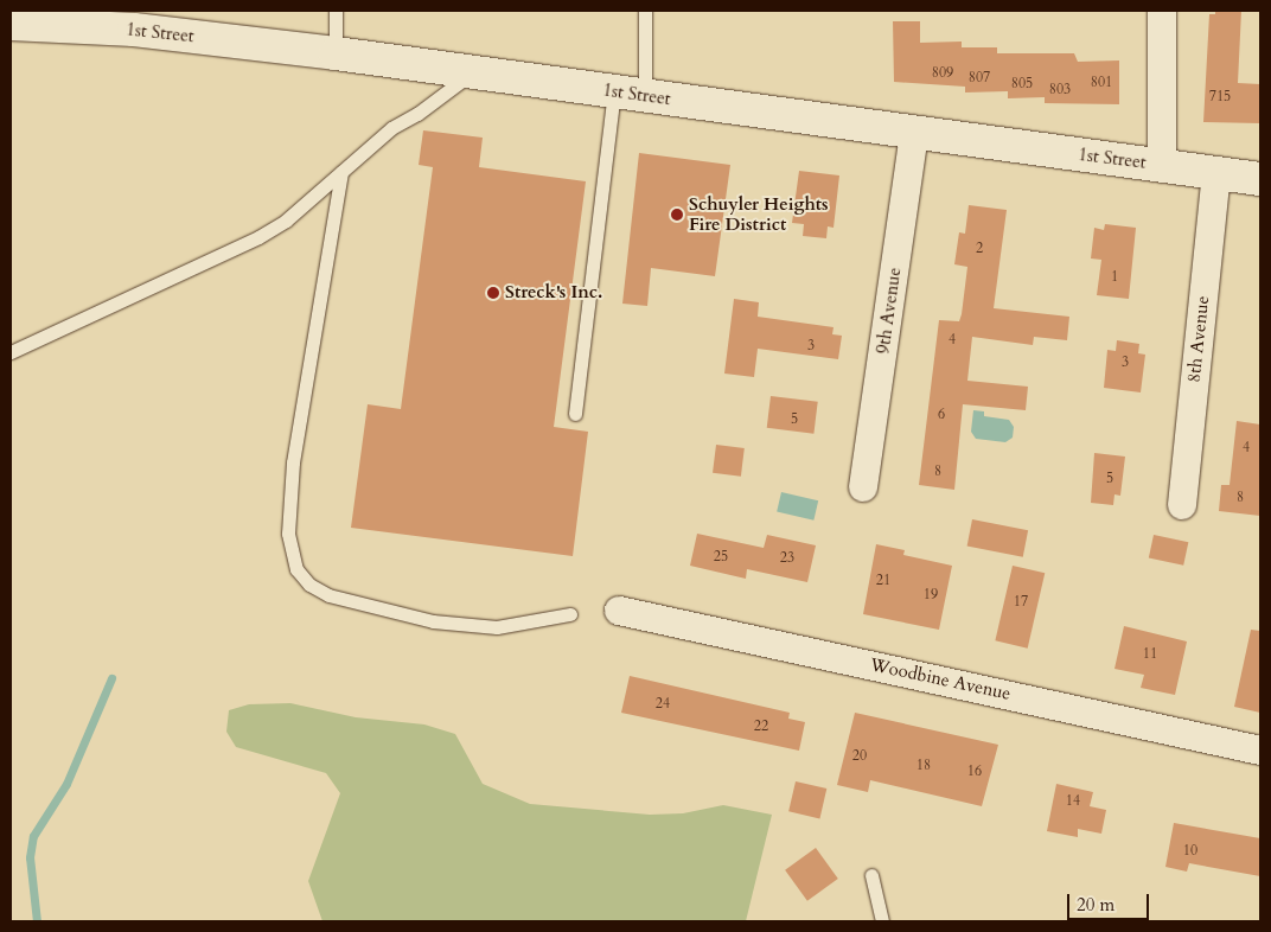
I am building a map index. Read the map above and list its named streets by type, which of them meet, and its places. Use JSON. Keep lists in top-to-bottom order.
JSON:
{
  "streets": {
    "street": [
      "1st Street",
      "9th Avenue",
      "8th Avenue",
      "Woodbine Avenue"
    ]
  },
  "crossings": [
    ["1st Street", "9th Avenue"],
    ["1st Street", "8th Avenue"]
  ],
  "places": ["Schuyler Heights Fire District", "Streck's Inc."],
  "house_numbers": [
    "809",
    "807",
    "801",
    "805",
    "803",
    "715",
    "2",
    "1",
    "4",
    "3",
    "3",
    "6",
    "5",
    "4",
    "8",
    "5",
    "8",
    "25",
    "23",
    "21",
    "19",
    "17",
    "11",
    "24",
    "22",
    "20",
    "18",
    "16",
    "14",
    "10"
  ],
  "scale_bar": "20 m"
}
